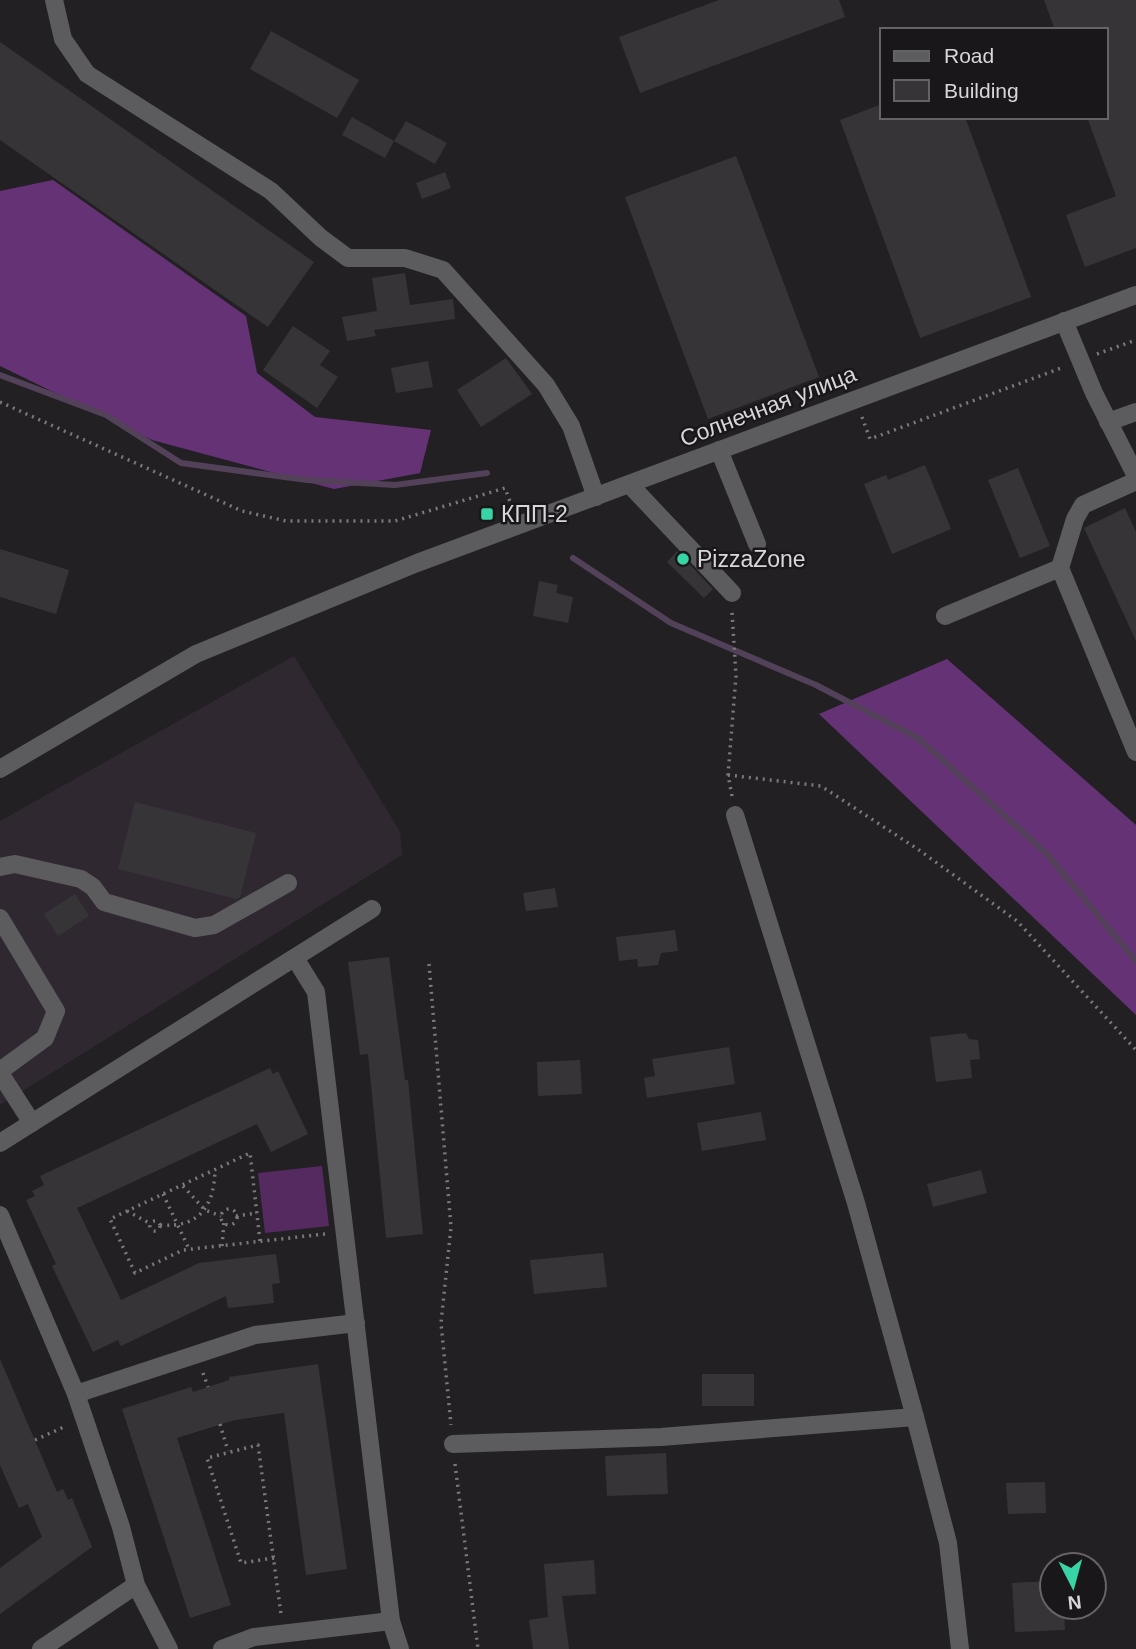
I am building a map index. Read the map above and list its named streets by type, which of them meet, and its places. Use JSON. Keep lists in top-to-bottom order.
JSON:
{
  "streets": {
    "street": ["Солнечная улица"]
  },
  "places": {
    "transit": ["КПП-2"],
    "other": ["PizzaZone"]
  },
  "legend": ["Road", "Building"],
  "north": "bottom"
}
